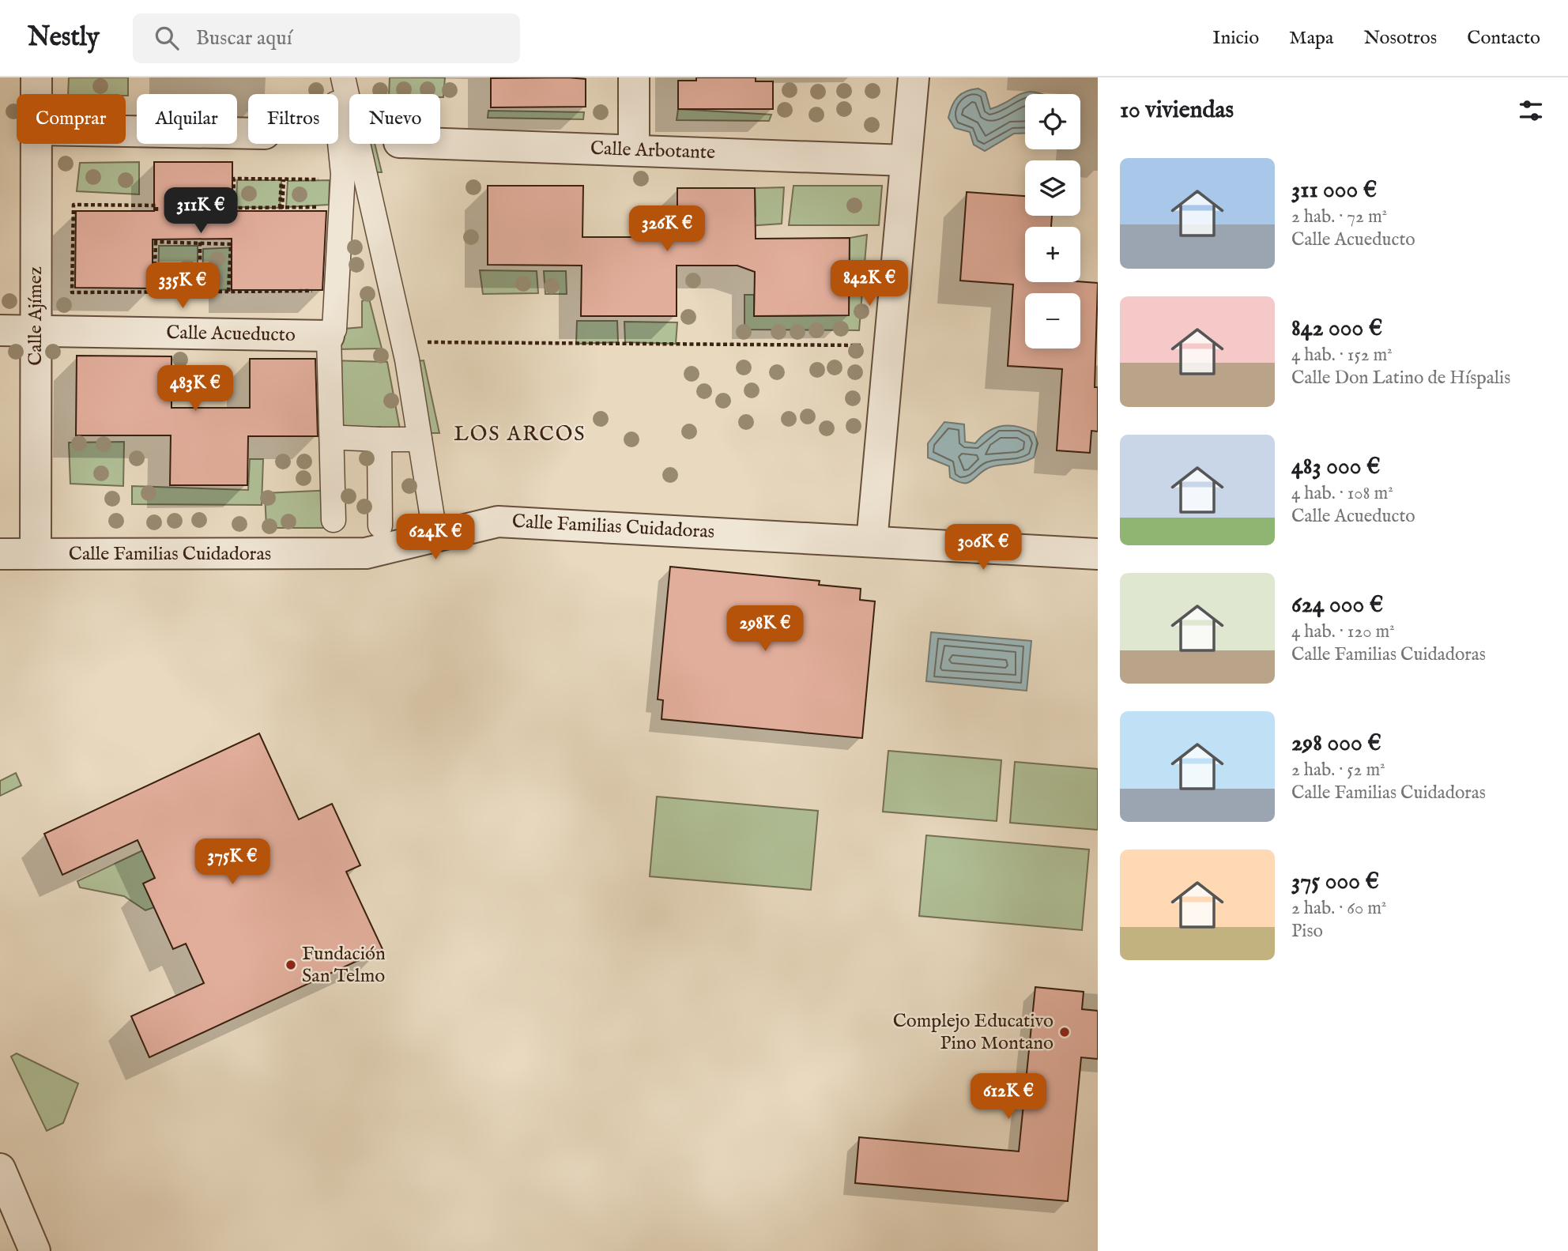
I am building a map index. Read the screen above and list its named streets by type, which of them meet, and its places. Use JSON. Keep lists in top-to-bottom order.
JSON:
{
  "streets": {
    "street": [
      "Calle Arbotante",
      "Calle Ajímez",
      "Calle Acueducto",
      "Calle Familias Cuidadoras"
    ]
  },
  "crossings": [
    ["Calle Ajímez", "Calle Acueducto"],
    ["Calle Ajímez", "Calle Familias Cuidadoras"]
  ],
  "districts": ["LOS ARCOS"],
  "places": ["Fundación San Telmo", "Complejo Educativo Pino Montano"],
  "page": {
    "header": "Nestly",
    "search": "Buscar aquí",
    "nav": [
      "Inicio",
      "Mapa",
      "Nosotros",
      "Contacto"
    ],
    "heading": "10 viviendas",
    "map_buttons": ["+", "−"],
    "chip": [
      "Comprar",
      "Alquilar",
      "Filtros",
      "Nuevo"
    ],
    "list": [
      {
        "name": "311 000 €",
        "note": "2 hab. · 72 m² · Calle Acueducto"
      },
      {
        "name": "842 000 €",
        "note": "4 hab. · 152 m² · Calle Don Latino de Híspalis"
      },
      {
        "name": "483 000 €",
        "note": "4 hab. · 108 m² · Calle Acueducto"
      },
      {
        "name": "624 000 €",
        "note": "4 hab. · 120 m² · Calle Familias Cuidadoras"
      },
      {
        "name": "298 000 €",
        "note": "2 hab. · 52 m² · Calle Familias Cuidadoras"
      },
      {
        "name": "375 000 €",
        "note": "2 hab. · 60 m² · Piso"
      }
    ],
    "price": [
      "311K €",
      "326K €",
      "842K €",
      "335K €",
      "483K €",
      "624K €",
      "306K €",
      "298K €",
      "375K €",
      "612K €"
    ]
  }
}
